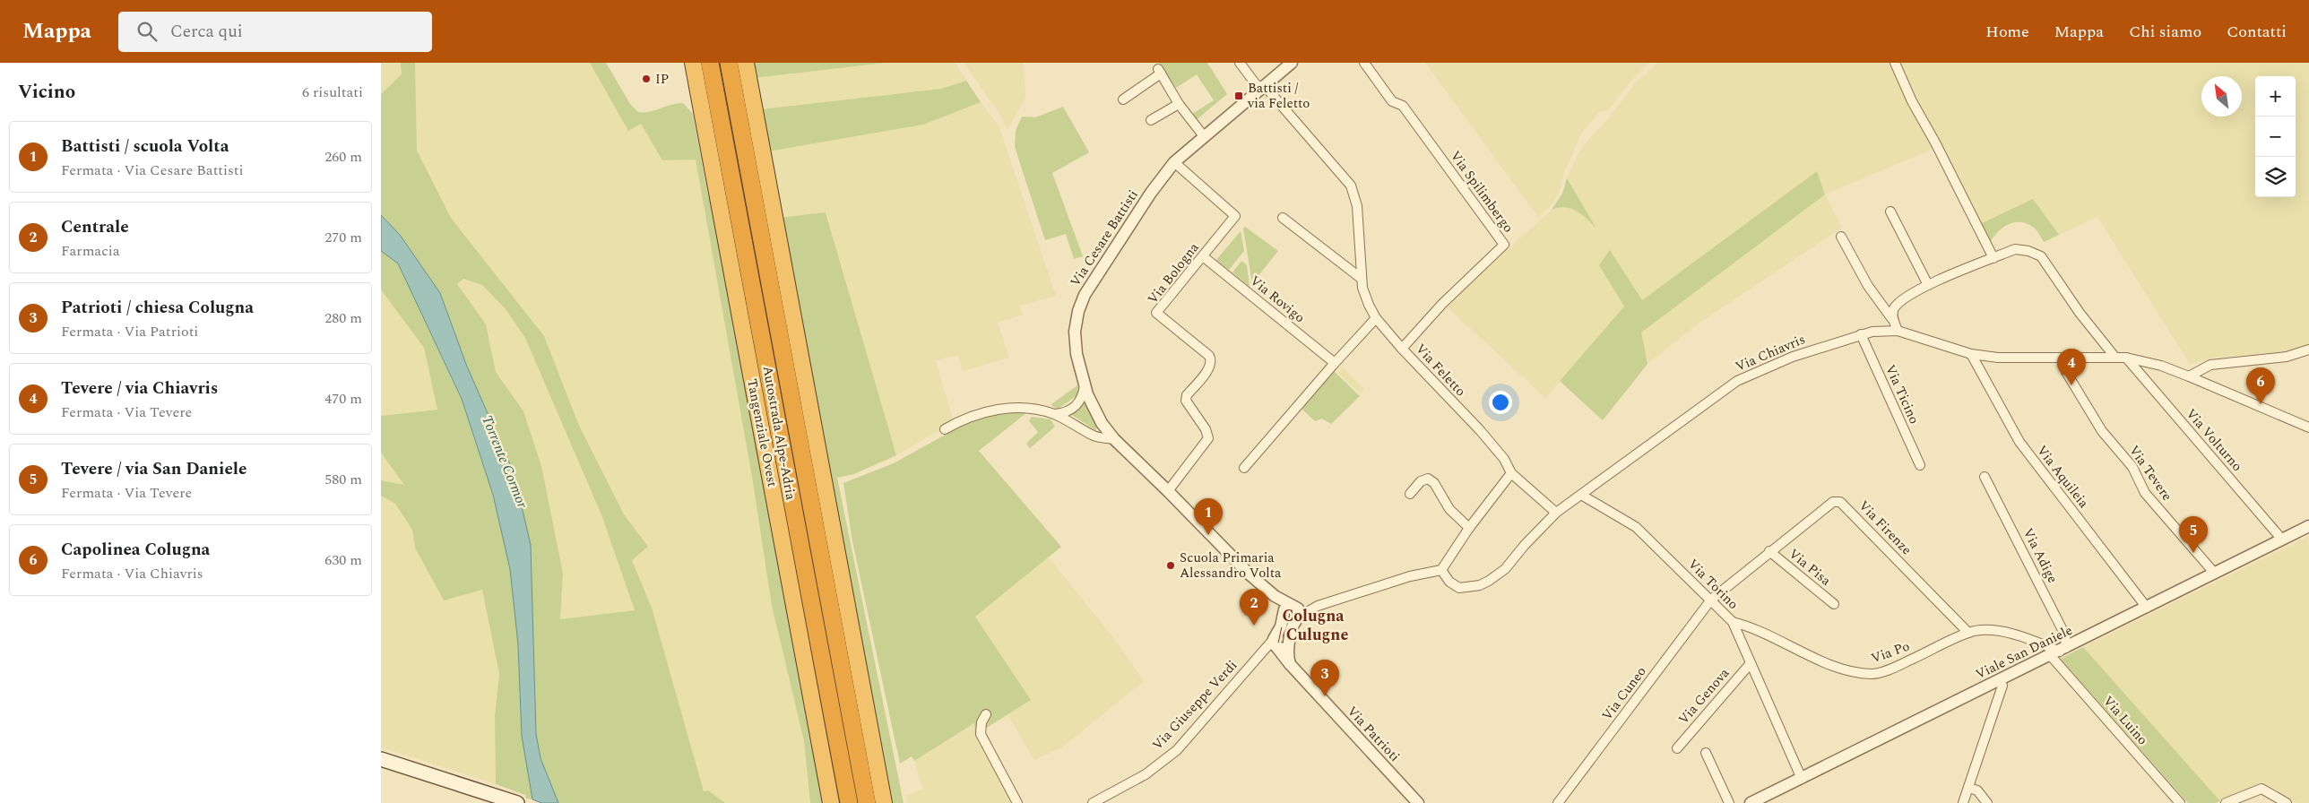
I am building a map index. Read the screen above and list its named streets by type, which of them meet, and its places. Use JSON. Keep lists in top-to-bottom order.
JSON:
{
  "streets": {
    "highway": ["Tangenziale Ovest", "Autostrada Alpe-Adria"],
    "street": [
      "Via Spilimbergo",
      "Via Cesare Battisti",
      "Via Bologna",
      "Via Rovigo",
      "Via Chiavris",
      "Via Feletto",
      "Via Ticino",
      "Via Volturno",
      "Via Tevere",
      "Via Aquileia",
      "Via Firenze",
      "Via Adige",
      "Via Pisa",
      "Via Torino",
      "Via Po",
      "Viale San Daniele",
      "Via Cuneo",
      "Via Genova",
      "Via Giuseppe Verdi",
      "Via Luino",
      "Via Patrioti"
    ]
  },
  "crossings": [
    ["Via Spilimbergo", "Via Feletto"],
    ["Via Cesare Battisti", "Via Bologna"],
    ["Via Cesare Battisti", "Via Feletto"],
    ["Via Bologna", "Via Rovigo"],
    ["Via Chiavris", "Via Feletto"],
    ["Via Chiavris", "Via Ticino"],
    ["Via Chiavris", "Via Volturno"],
    ["Via Chiavris", "Via Tevere"],
    ["Via Chiavris", "Via Aquileia"],
    ["Via Chiavris", "Via Torino"],
    ["Via Volturno", "Viale San Daniele"],
    ["Via Tevere", "Viale San Daniele"],
    ["Via Aquileia", "Viale San Daniele"],
    ["Via Firenze", "Via Pisa"],
    ["Via Firenze", "Via Torino"],
    ["Via Firenze", "Via Po"],
    ["Via Firenze", "Via Cuneo"],
    ["Via Adige", "Via Po"],
    ["Via Adige", "Viale San Daniele"],
    ["Via Adige", "Via Luino"],
    ["Via Torino", "Via Po"],
    ["Via Torino", "Viale San Daniele"],
    ["Via Torino", "Via Cuneo"],
    ["Via Torino", "Via Genova"],
    ["Via Po", "Viale San Daniele"],
    ["Via Po", "Via Luino"],
    ["Viale San Daniele", "Via Luino"],
    ["Via Giuseppe Verdi", "Via Patrioti"]
  ],
  "districts": ["Colugna / Culugne"],
  "water": ["Torrente Cormor"],
  "places": {
    "other": ["IP", "Scuola Primaria Alessandro Volta"],
    "transit": ["Battisti / via Feletto"]
  },
  "north": "top left",
  "page": {
    "header": "Mappa",
    "search": "Cerca qui",
    "nav": [
      "Home",
      "Mappa",
      "Chi siamo",
      "Contatti"
    ],
    "heading": ["Vicino", "6 risultati"],
    "map_buttons": ["+", "−"],
    "list": [
      {
        "mark": "1",
        "name": "Battisti / scuola Volta",
        "note": "Fermata · Via Cesare Battisti",
        "value": "260 m"
      },
      {
        "mark": "2",
        "name": "Centrale",
        "note": "Farmacia",
        "value": "270 m"
      },
      {
        "mark": "3",
        "name": "Patrioti / chiesa Colugna",
        "note": "Fermata · Via Patrioti",
        "value": "280 m"
      },
      {
        "mark": "4",
        "name": "Tevere / via Chiavris",
        "note": "Fermata · Via Tevere",
        "value": "470 m"
      },
      {
        "mark": "5",
        "name": "Tevere / via San Daniele",
        "note": "Fermata · Via Tevere",
        "value": "580 m"
      },
      {
        "mark": "6",
        "name": "Capolinea Colugna",
        "note": "Fermata · Via Chiavris",
        "value": "630 m"
      }
    ],
    "pins": [
      "4",
      "6",
      "1",
      "5",
      "2",
      "3"
    ]
  }
}
